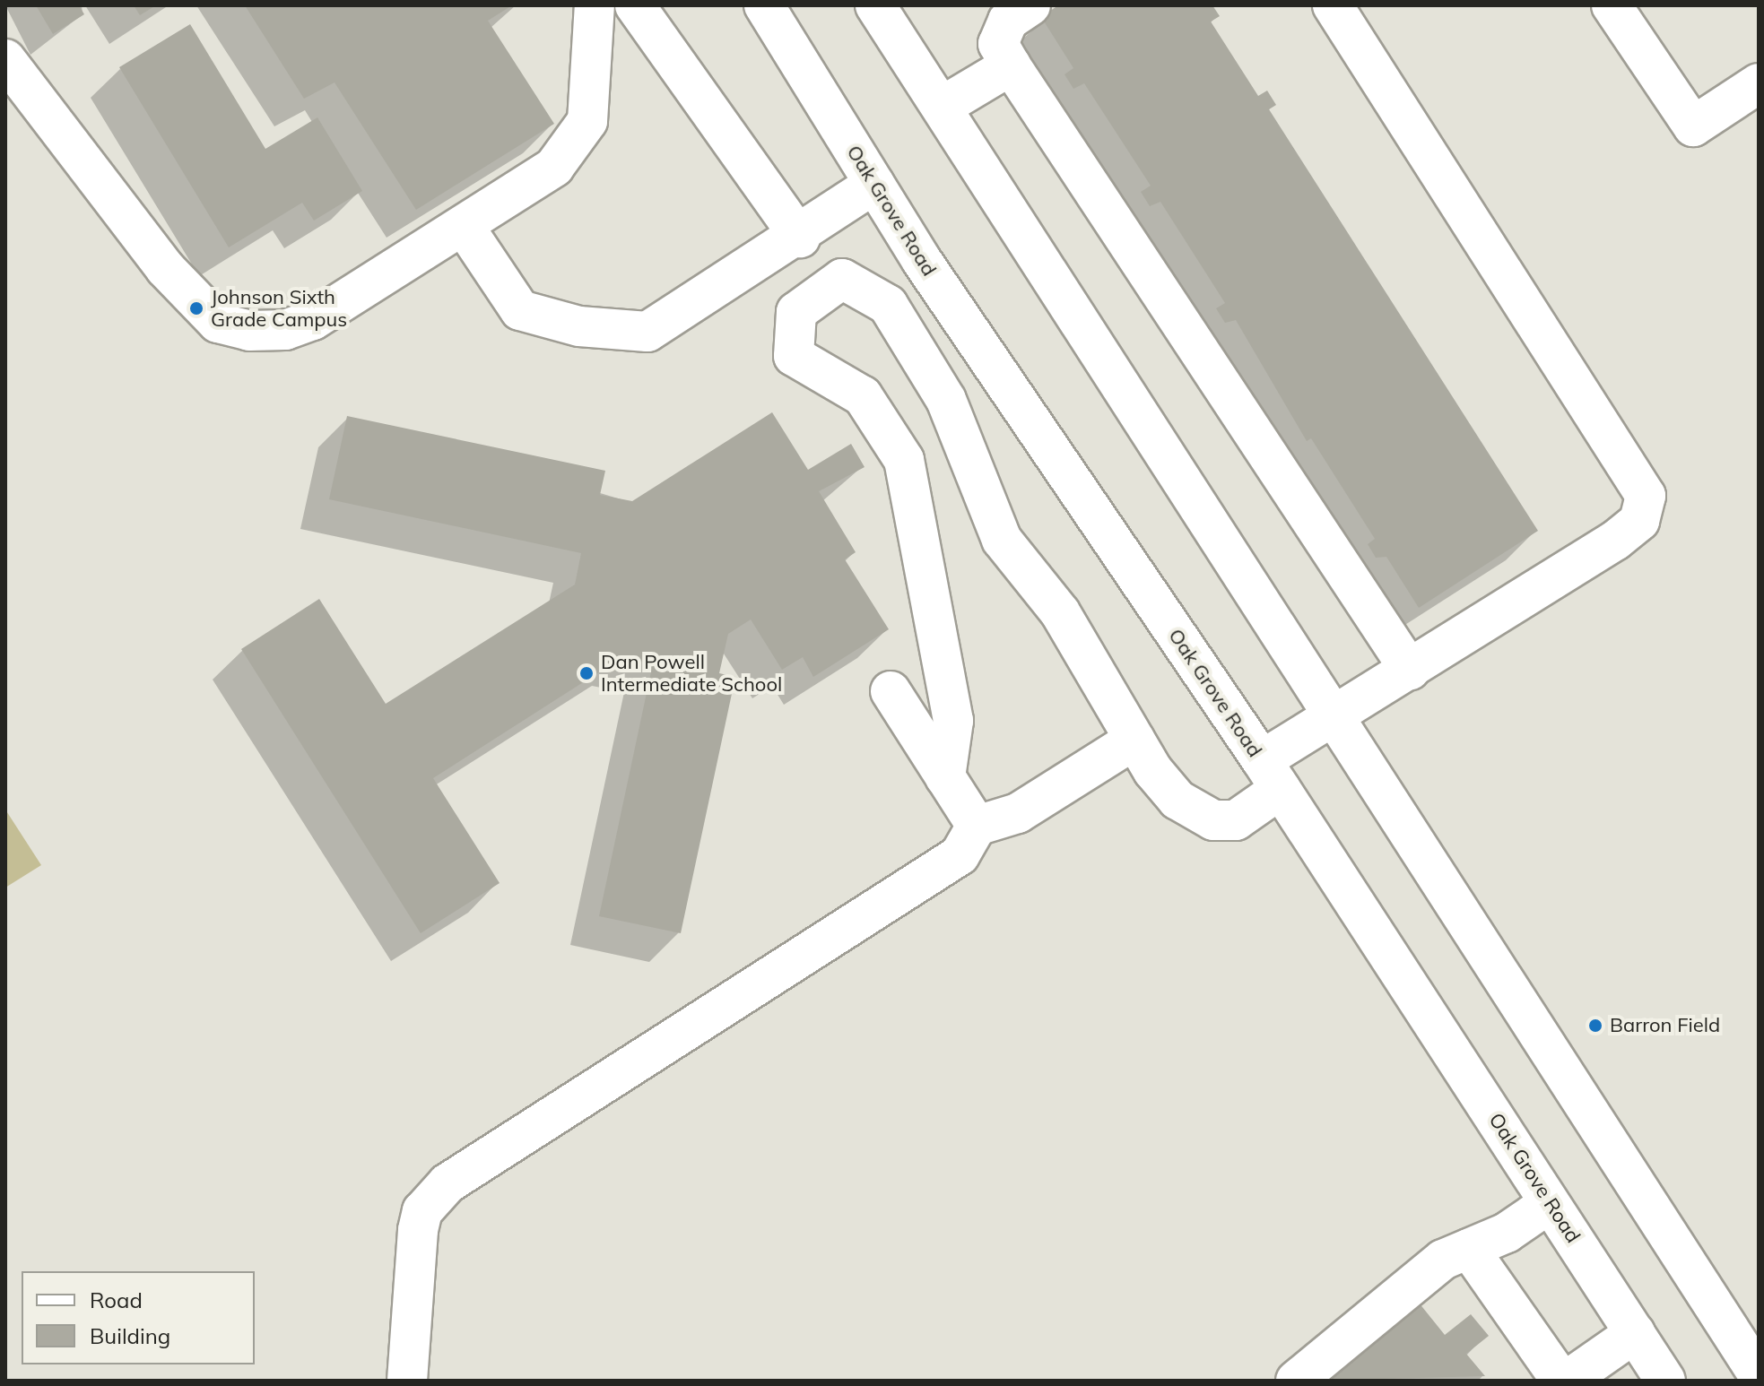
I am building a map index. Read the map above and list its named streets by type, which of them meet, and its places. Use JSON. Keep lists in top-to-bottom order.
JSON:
{
  "streets": {
    "street": ["Oak Grove Road"]
  },
  "places": ["Johnson Sixth Grade Campus", "Dan Powell Intermediate School", "Barron Field"],
  "legend": ["Road", "Building"]
}
